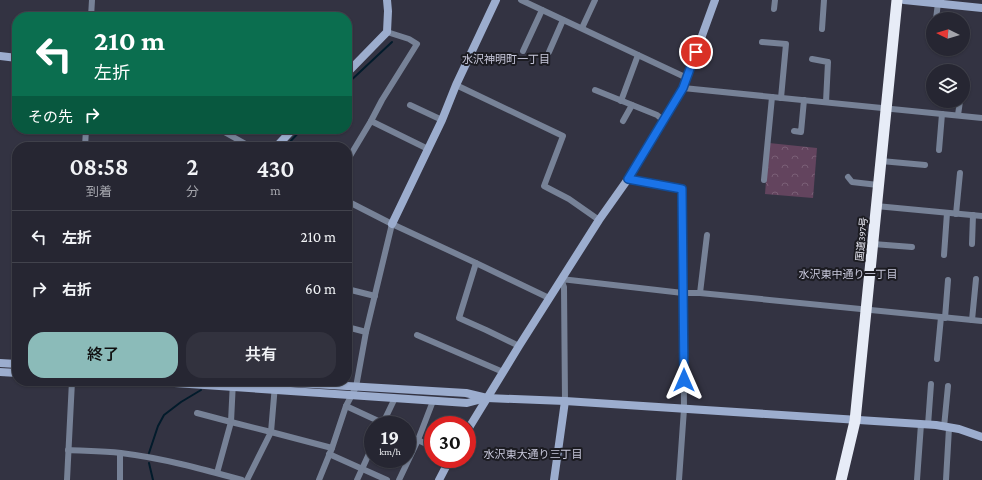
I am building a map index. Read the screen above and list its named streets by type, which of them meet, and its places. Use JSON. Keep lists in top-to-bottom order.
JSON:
{
  "streets": {
    "highway": ["国道397号"]
  },
  "districts": ["水沢神明町一丁目", "水沢東中通り一丁目", "水沢東大通り三丁目"],
  "north": "left",
  "page": {
    "turn": ["210 m", "左折"],
    "then": "その先",
    "eta": [
      "08:58",
      "到着",
      "2",
      "分",
      "430",
      "m"
    ],
    "list": [
      {
        "name": "左折",
        "value": "210 m"
      },
      {
        "name": "右折",
        "value": "60 m"
      }
    ],
    "buttons": ["終了", "共有"],
    "speed": "19 km/h",
    "limit": "30"
  }
}
